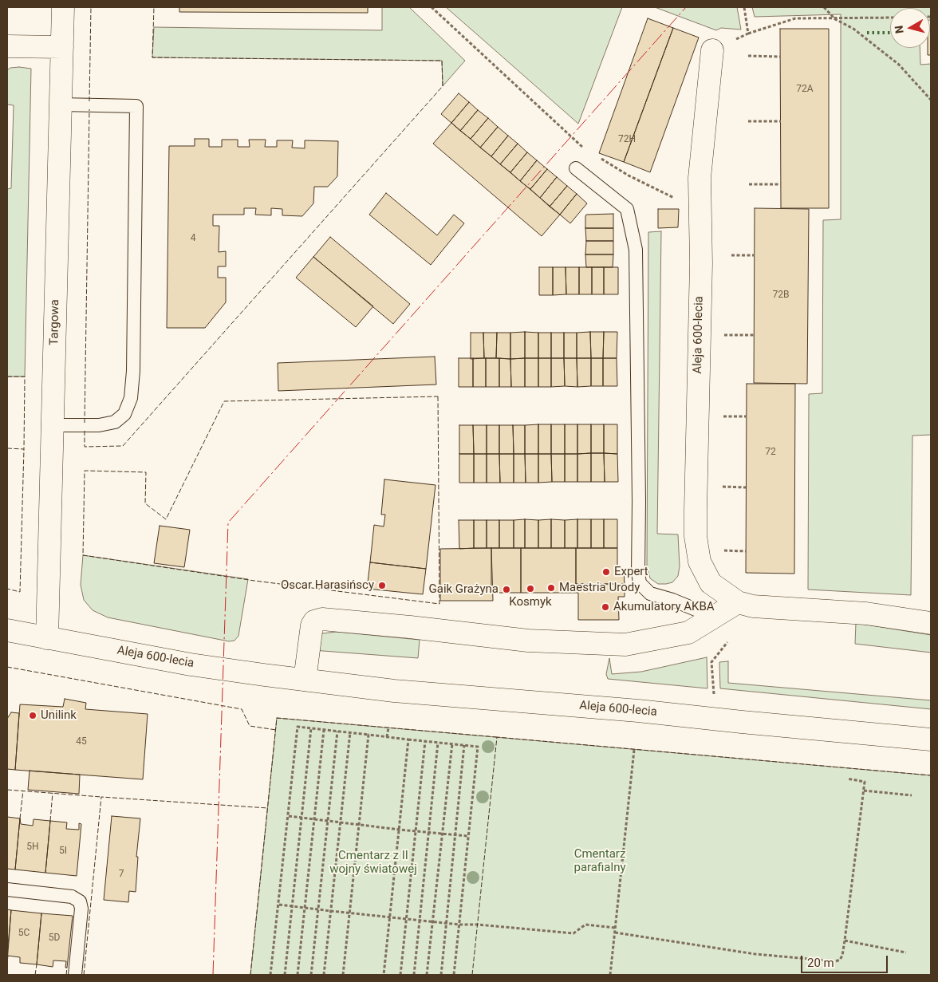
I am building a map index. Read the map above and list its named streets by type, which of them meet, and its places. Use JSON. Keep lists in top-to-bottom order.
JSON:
{
  "streets": {
    "street": ["Targowa", "Aleja 600-lecia"]
  },
  "crossings": [
    ["Targowa", "Aleja 600-lecia"]
  ],
  "parks": ["Cmentarz parafialny", "Cmentarz z II wojny światowej"],
  "places": [
    "Expert",
    "Oscar Harasińscy",
    "Maestria Urody",
    "Kosmyk",
    "Gaik Grażyna",
    "Akumulatory AKBA",
    "Unilink"
  ],
  "house_numbers": [
    "72A",
    "72H",
    "4",
    "72B",
    "72",
    "45",
    "5H",
    "5I",
    "7",
    "5C",
    "5D"
  ],
  "scale_bar": "20 m",
  "north": "left"
}
